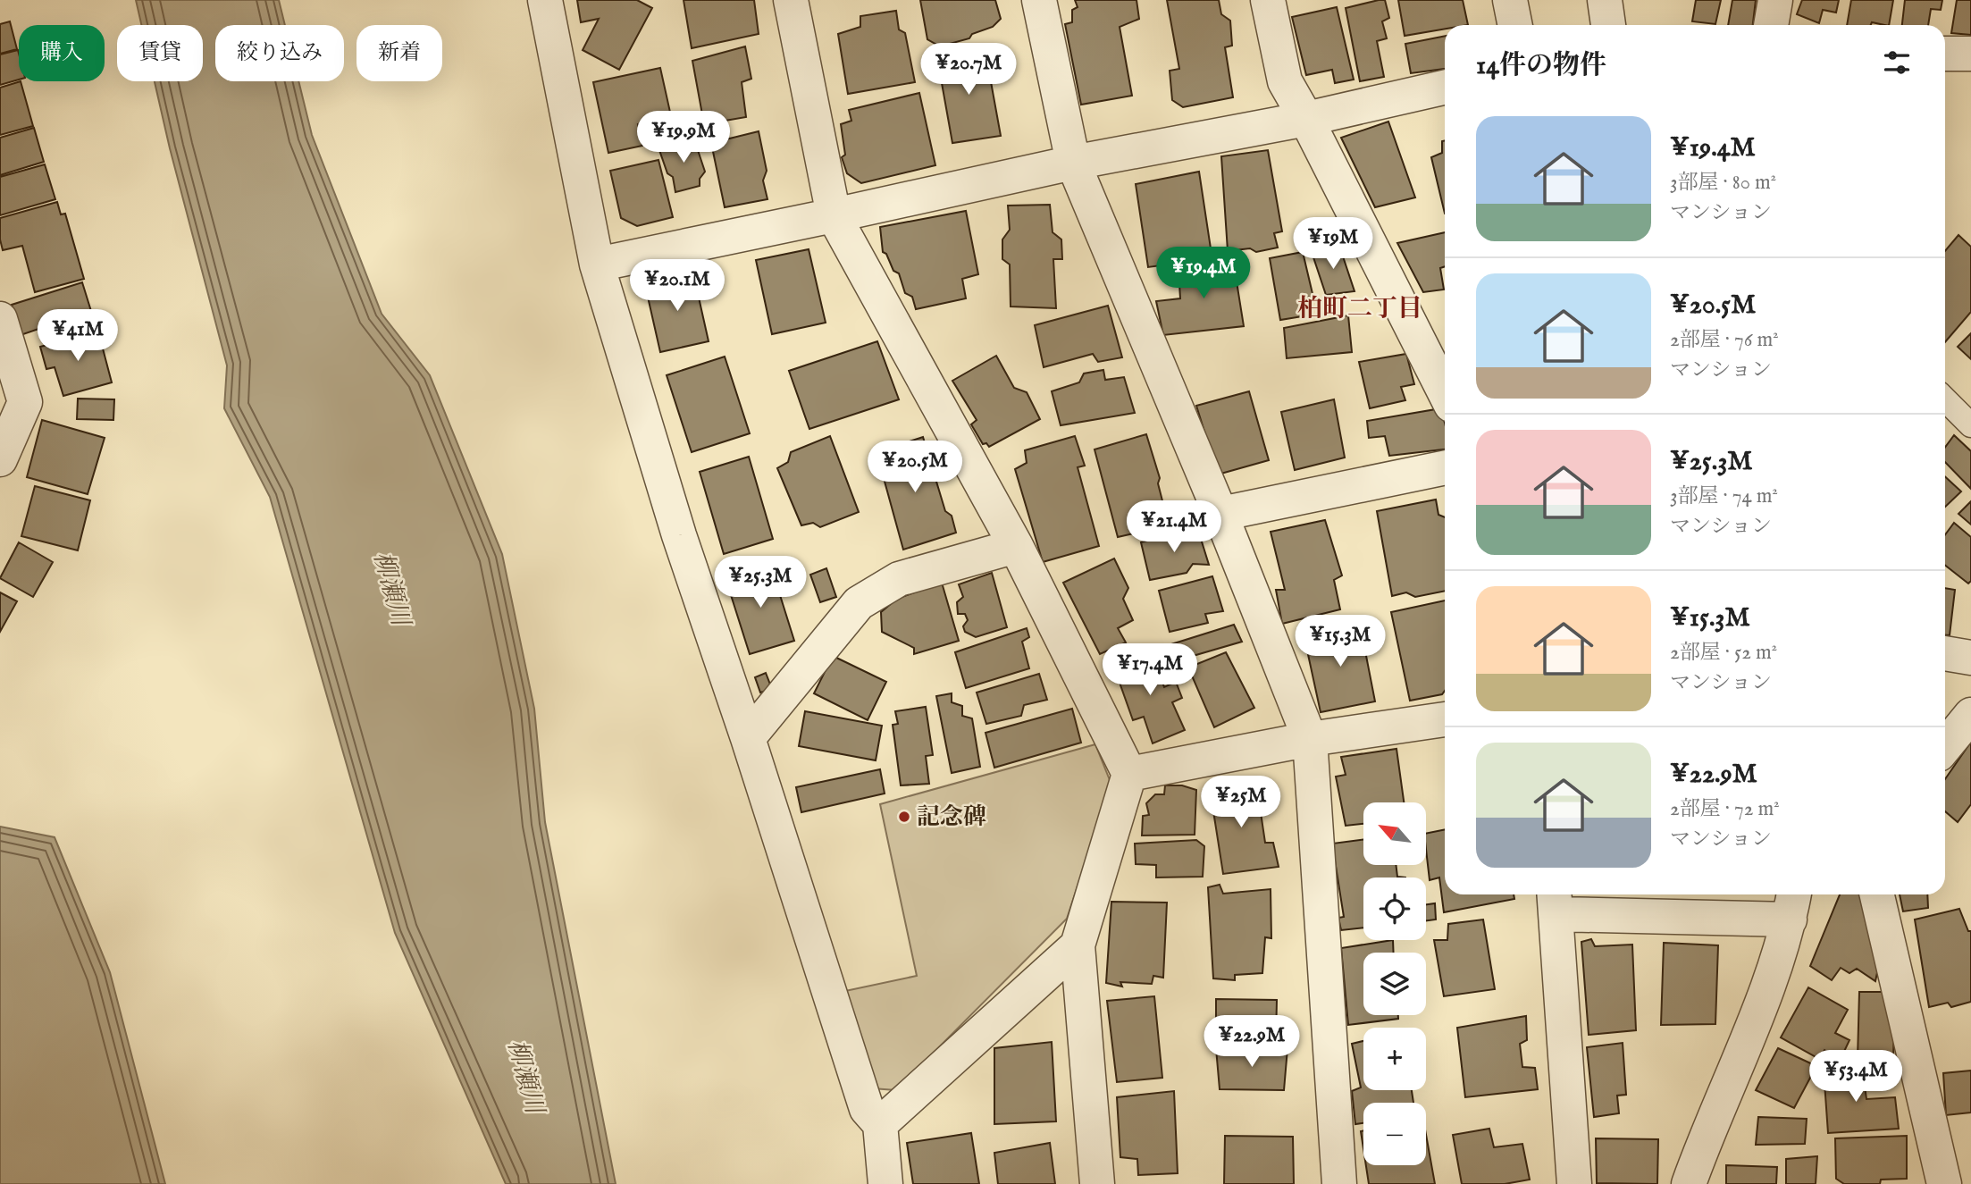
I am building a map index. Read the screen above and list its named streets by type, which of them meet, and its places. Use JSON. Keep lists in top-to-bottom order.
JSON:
{
  "districts": ["柏町二丁目"],
  "water": ["柳瀬川"],
  "places": ["記念碑"],
  "north": "top left",
  "page": {
    "chip": [
      "購入",
      "賃貸",
      "絞り込み",
      "新着"
    ],
    "heading": "14件の物件",
    "price": [
      "¥20.7M",
      "¥19.9M",
      "¥19M",
      "¥19.4M",
      "¥20.1M",
      "¥41M",
      "¥20.5M",
      "¥21.4M",
      "¥25.3M",
      "¥15.3M",
      "¥17.4M",
      "¥25M",
      "¥22.9M",
      "¥53.4M"
    ],
    "list": [
      {
        "name": "¥19.4M",
        "note": "3部屋 · 80 m² · マンション"
      },
      {
        "name": "¥20.5M",
        "note": "2部屋 · 76 m² · マンション"
      },
      {
        "name": "¥25.3M",
        "note": "3部屋 · 74 m² · マンション"
      },
      {
        "name": "¥15.3M",
        "note": "2部屋 · 52 m² · マンション"
      },
      {
        "name": "¥22.9M",
        "note": "2部屋 · 72 m² · マンション"
      }
    ],
    "map_buttons": ["+", "−"]
  }
}
